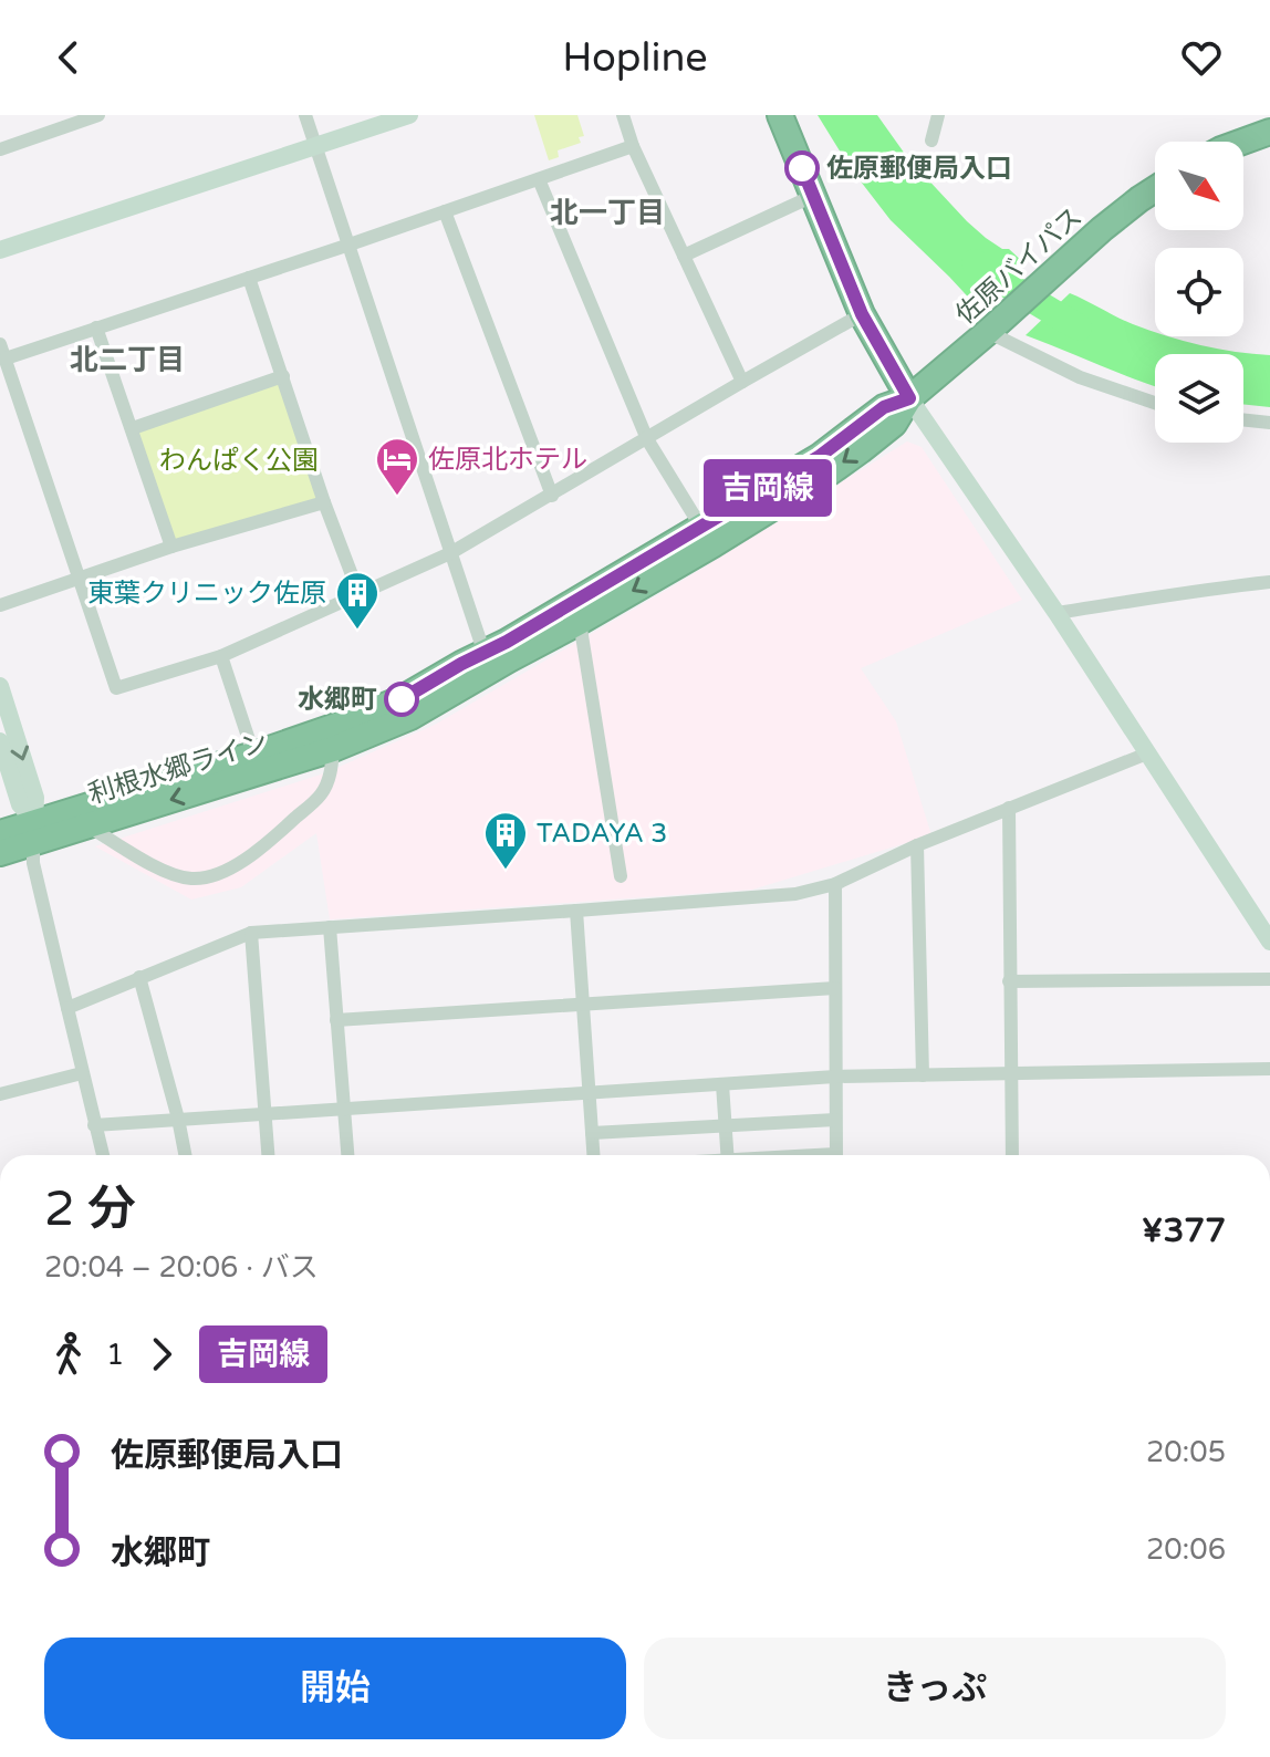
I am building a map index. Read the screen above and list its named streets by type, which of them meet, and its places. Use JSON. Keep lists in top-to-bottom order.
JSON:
{
  "streets": {
    "highway": ["佐原バイパス", "利根水郷ライン"]
  },
  "crossings": [
    ["佐原バイパス", "利根水郷ライン"]
  ],
  "districts": ["北一丁目", "北二丁目"],
  "parks": ["わんぱく公園"],
  "places": {
    "other": ["佐原郵便局入口", "水郷町"],
    "hotel": ["佐原北ホテル"],
    "building": ["東葉クリニック佐原", "TADAYA 3"]
  },
  "lines": ["bus line 吉岡線"],
  "north": "bottom right",
  "page": {
    "header": "Hopline",
    "on_map": "吉岡線",
    "heading": ["2 分", "20:04 – 20:06 · バス", "¥377"],
    "legs": ["1", "吉岡線"],
    "list": [
      {
        "name": "佐原郵便局入口",
        "value": "20:05"
      },
      {
        "name": "水郷町",
        "value": "20:06"
      }
    ],
    "buttons": ["開始", "きっぷ"]
  }
}
